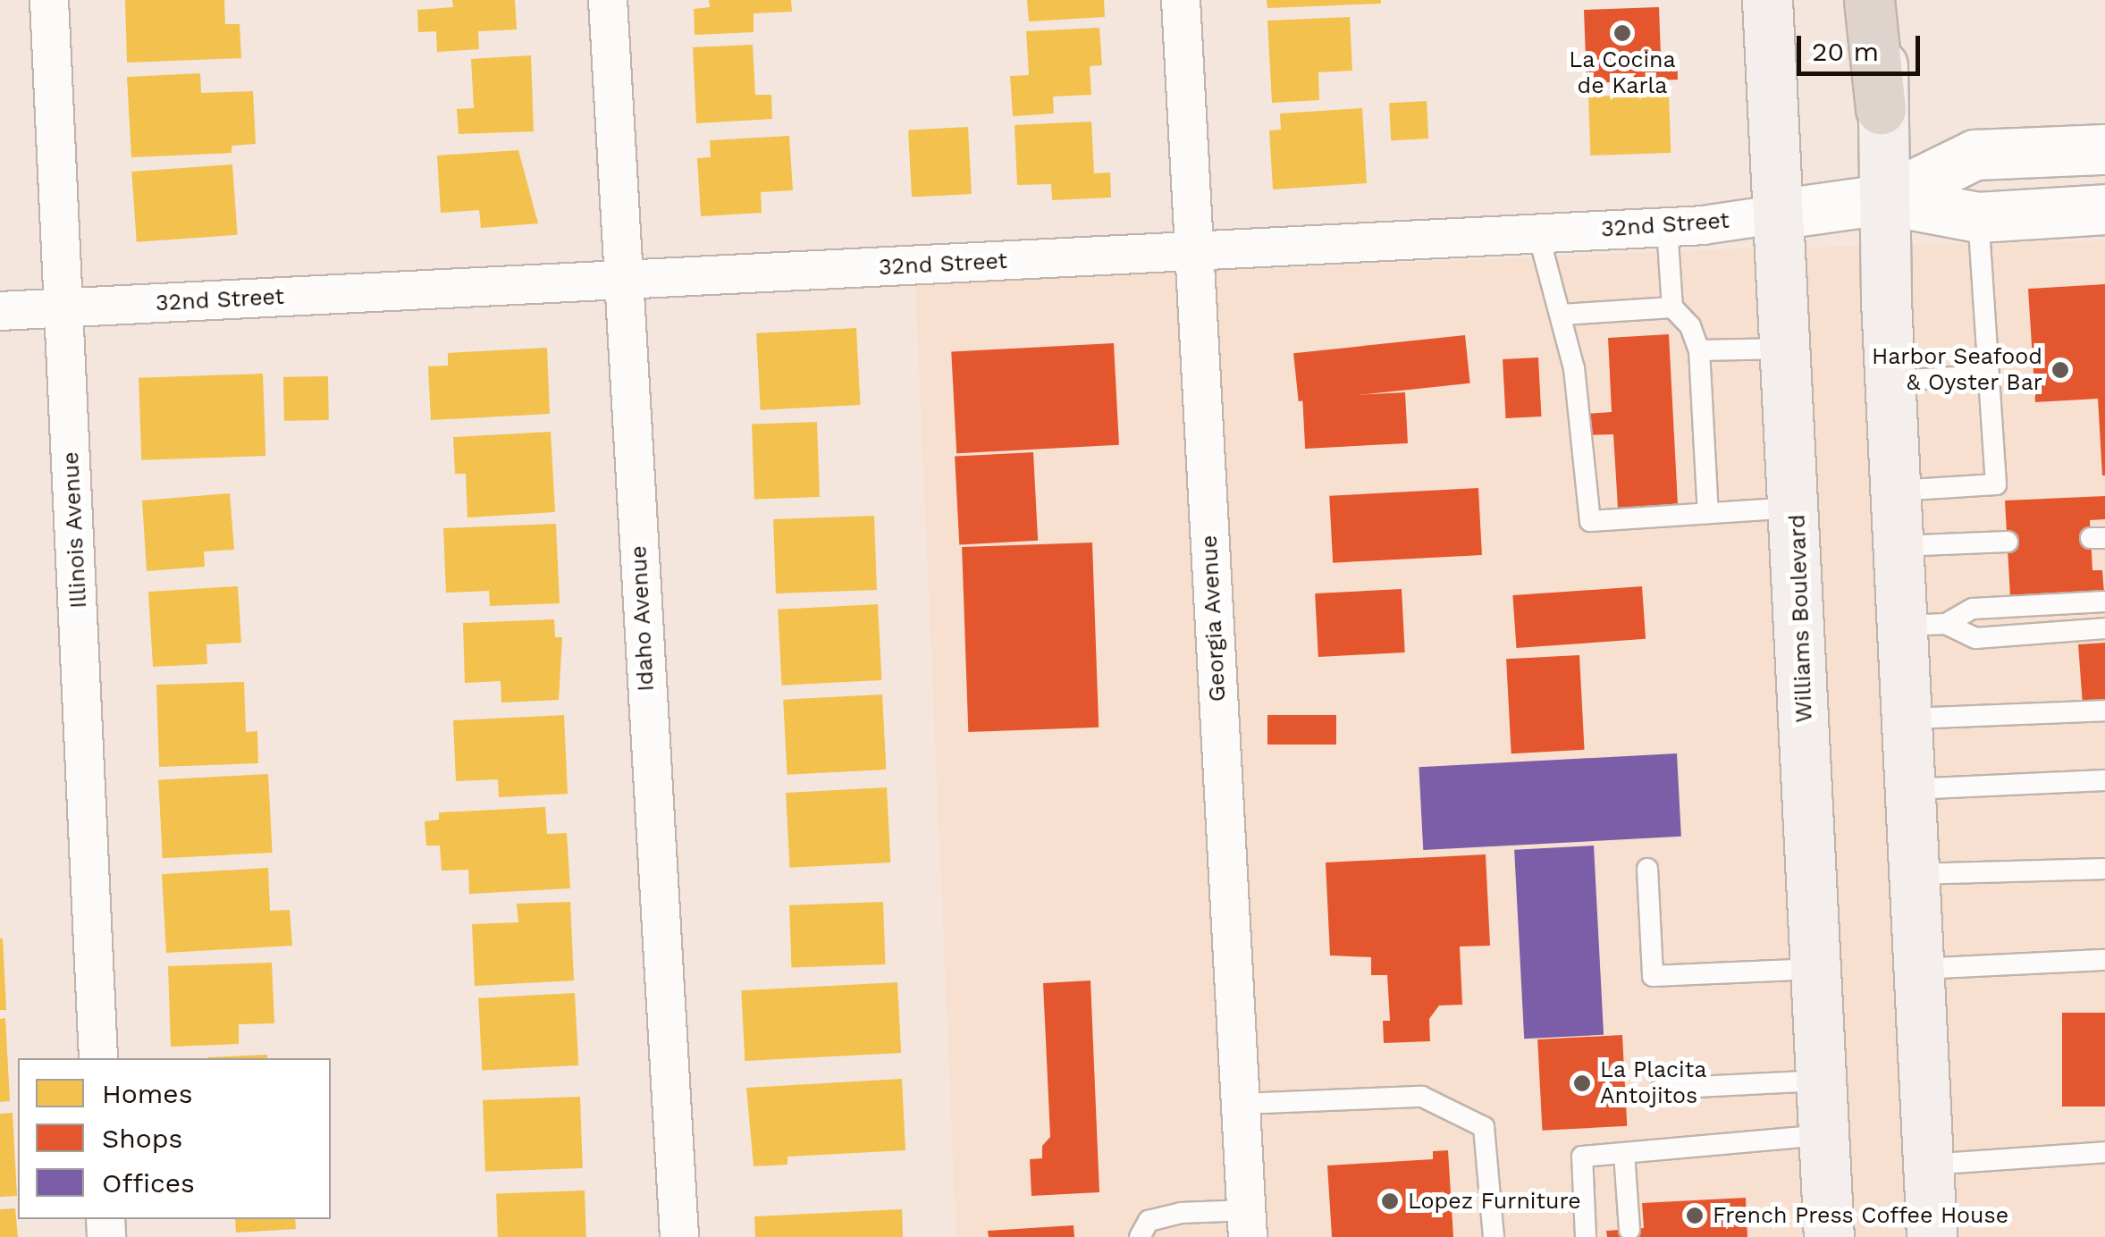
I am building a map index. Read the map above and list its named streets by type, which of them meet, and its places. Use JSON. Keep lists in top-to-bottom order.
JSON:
{
  "streets": {
    "main road": ["Williams Boulevard"],
    "street": [
      "32nd Street",
      "Illinois Avenue",
      "Idaho Avenue",
      "Georgia Avenue"
    ]
  },
  "crossings": [
    ["32nd Street", "Illinois Avenue"],
    ["32nd Street", "Idaho Avenue"],
    ["32nd Street", "Georgia Avenue"],
    ["32nd Street", "Williams Boulevard"]
  ],
  "places": [
    "La Cocina de Karla",
    "Harbor Seafood & Oyster Bar",
    "La Placita Antojitos",
    "Lopez Furniture",
    "French Press Coffee House"
  ],
  "legend": ["Homes", "Shops", "Offices"],
  "scale_bar": "20 m"
}
